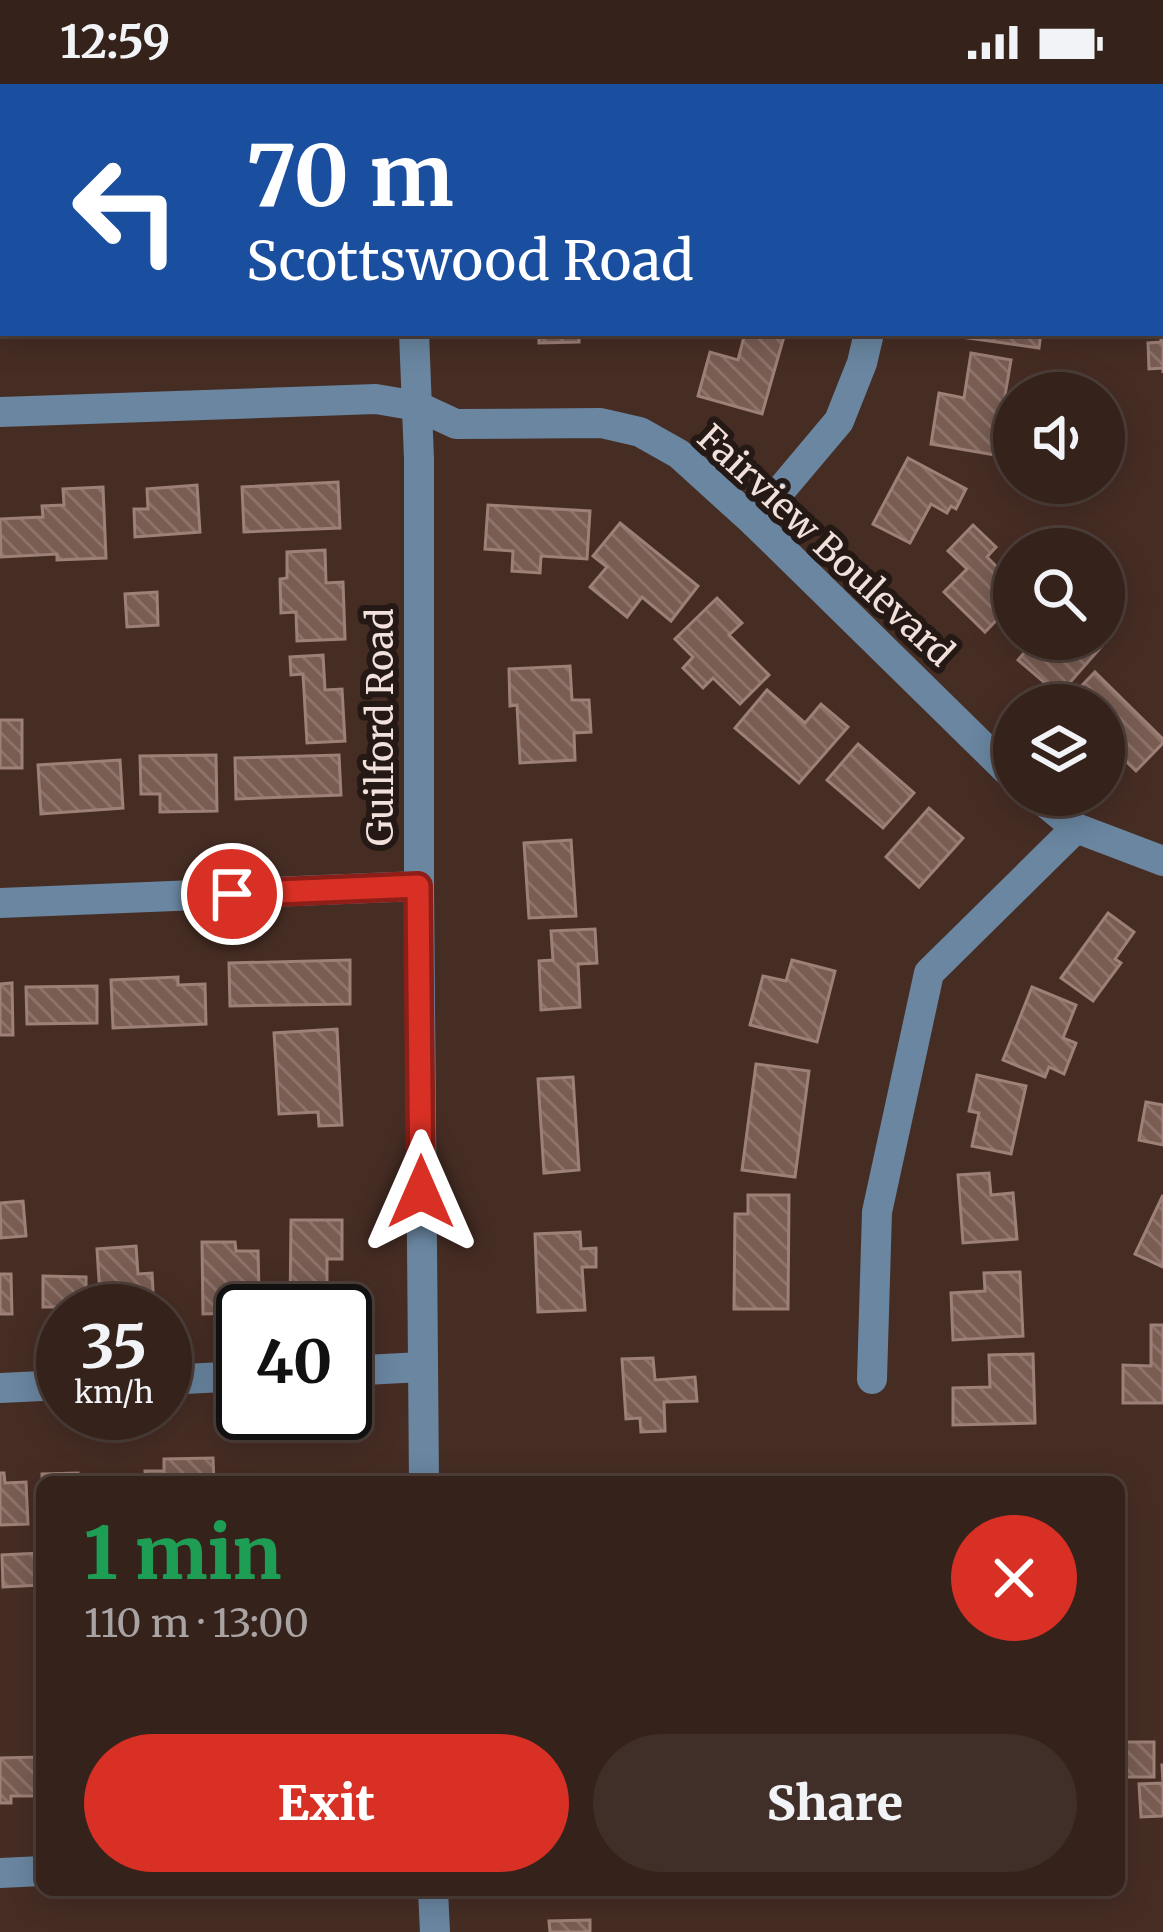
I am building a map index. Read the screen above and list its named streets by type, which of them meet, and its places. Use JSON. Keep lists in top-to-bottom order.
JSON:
{
  "streets": {
    "street": ["Fairview Boulevard", "Guilford Road"]
  },
  "crossings": [
    ["Fairview Boulevard", "Guilford Road"]
  ],
  "page": {
    "status": "12:59",
    "turn": ["70 m", "Scottswood Road"],
    "speed": "35 km/h",
    "limit": "40",
    "heading": ["1 min", "110 m · 13:00"],
    "buttons": ["Exit", "Share"]
  }
}
